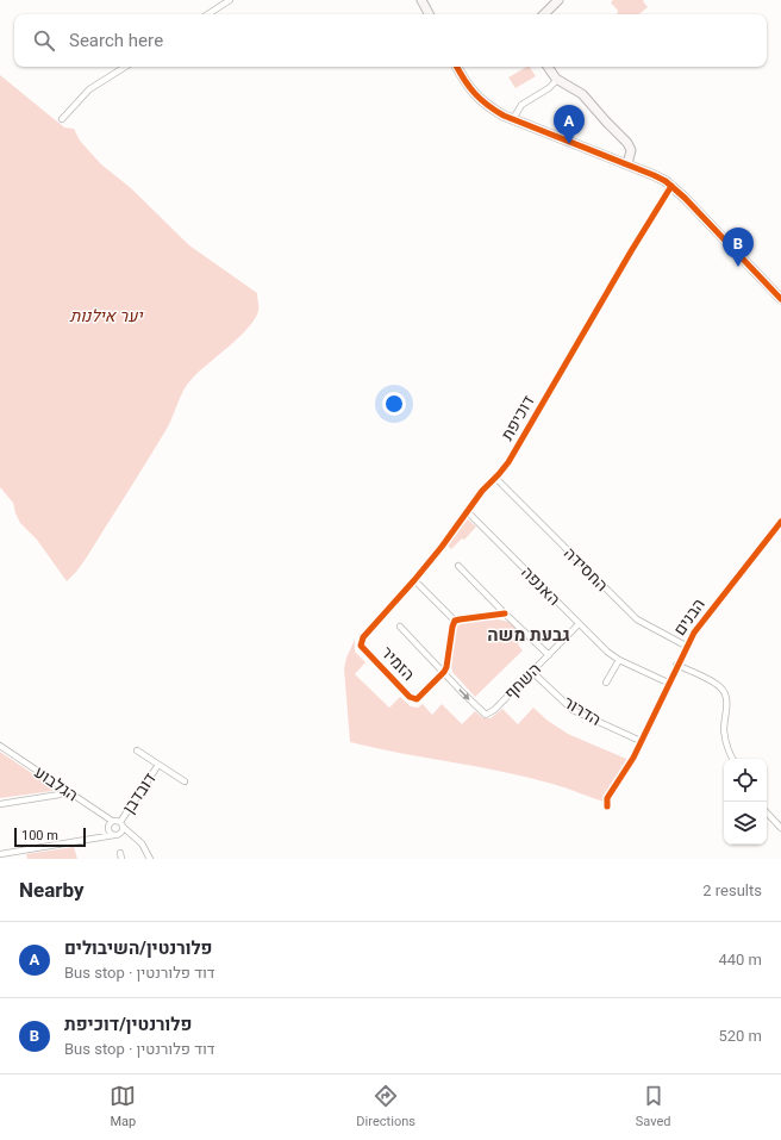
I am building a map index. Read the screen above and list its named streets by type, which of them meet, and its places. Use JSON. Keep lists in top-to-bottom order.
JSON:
{
  "streets": {
    "street": [
      "דוכיפת",
      "החסידה",
      "האנפה",
      "הבנים",
      "הזמיר",
      "השחף",
      "הדרור",
      "הגלבוע",
      "דובדבן"
    ]
  },
  "crossings": [
    ["דוכיפת", "החסידה"],
    ["דוכיפת", "האנפה"],
    ["דוכיפת", "הזמיר"],
    ["החסידה", "הבנים"],
    ["האנפה", "הבנים"],
    ["האנפה", "השחף"],
    ["הבנים", "הדרור"],
    ["הזמיר", "השחף"],
    ["השחף", "הדרור"],
    ["הגלבוע", "דובדבן"]
  ],
  "districts": ["גבעת משה"],
  "parks": ["יער אילנות"],
  "scale_bar": "100 m",
  "page": {
    "search": "Search here",
    "pins": ["A", "B"],
    "scale": "100 m",
    "heading": ["Nearby", "2 results"],
    "list": [
      {
        "mark": "A",
        "name": "פלורנטין/השיבולים",
        "note": "Bus stop · דוד פלורנטין",
        "value": "440 m"
      },
      {
        "mark": "B",
        "name": "פלורנטין/דוכיפת",
        "note": "Bus stop · דוד פלורנטין",
        "value": "520 m"
      }
    ],
    "nav": ["Map", "Directions", "Saved"]
  }
}
